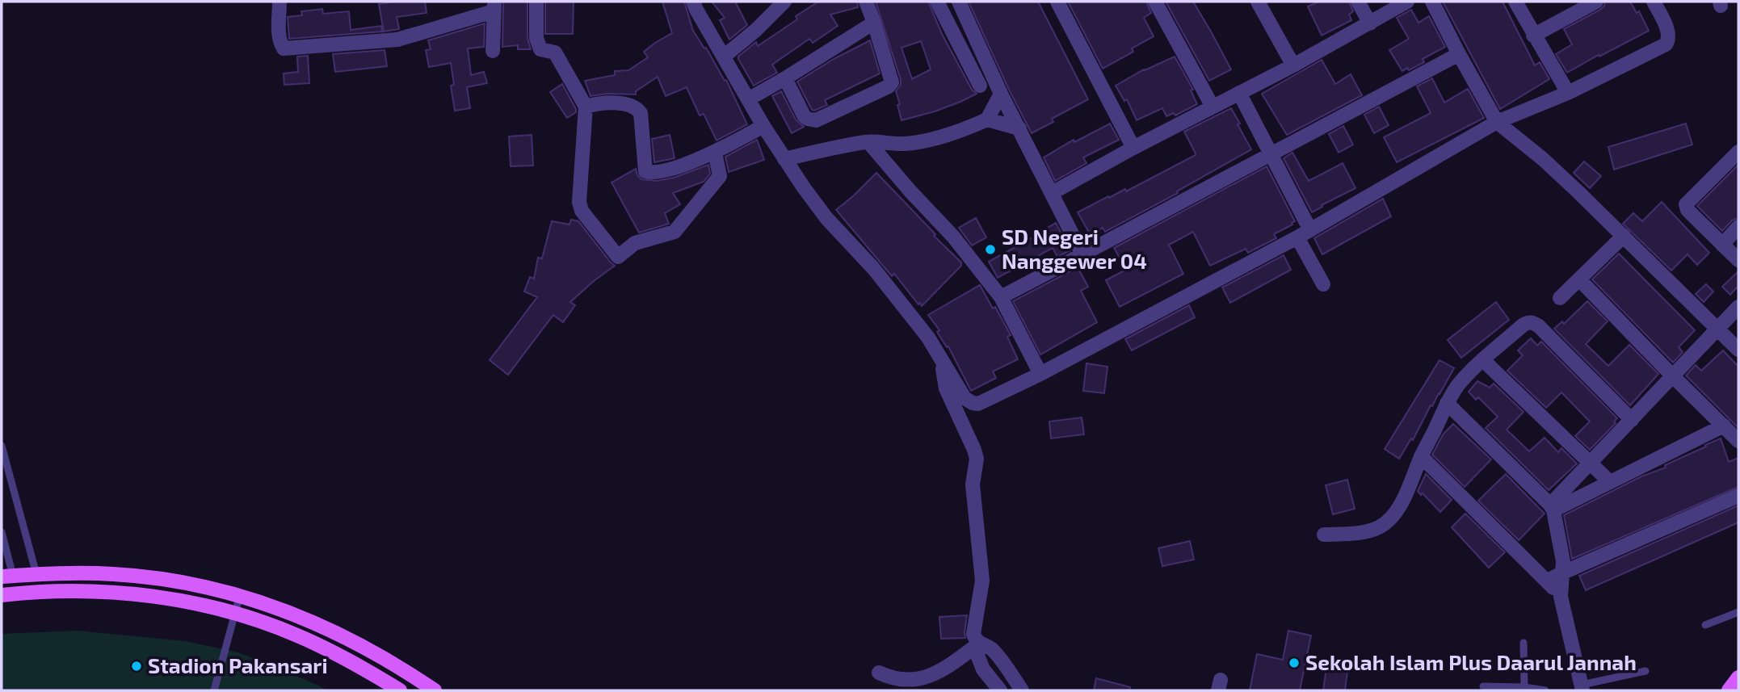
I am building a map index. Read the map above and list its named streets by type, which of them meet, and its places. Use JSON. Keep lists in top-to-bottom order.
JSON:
{
  "places": ["SD Negeri Nanggewer 04", "Sekolah Islam Plus Daarul Jannah", "Stadion Pakansari"]
}
